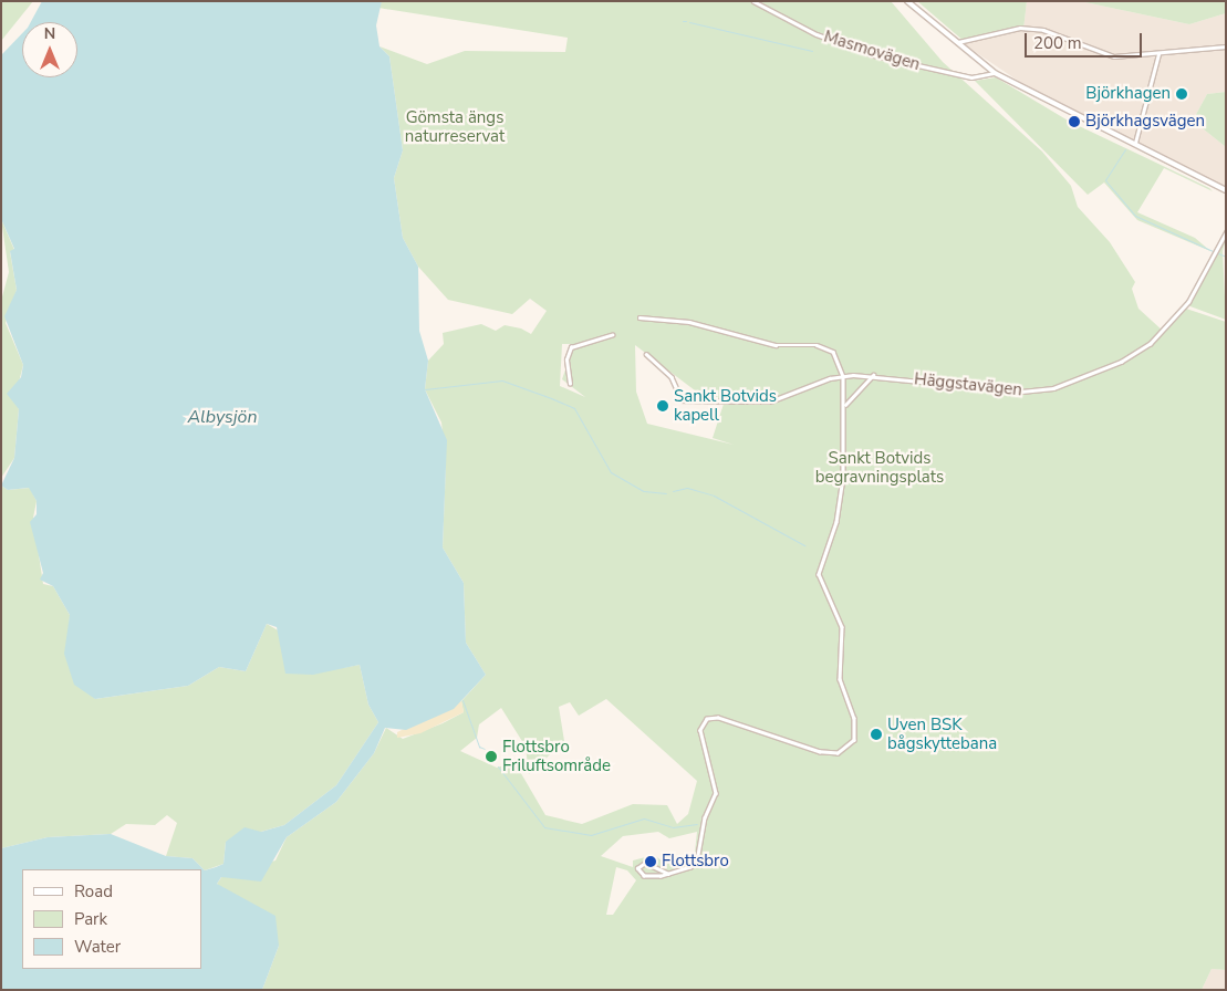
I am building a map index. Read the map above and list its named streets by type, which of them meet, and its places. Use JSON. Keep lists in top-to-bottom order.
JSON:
{
  "streets": {
    "street": ["Masmovägen", "Häggstavägen"]
  },
  "water": ["Albysjön"],
  "parks": ["Gömsta ängs naturreservat", "Sankt Botvids begravningsplats"],
  "places": [
    "Björkhagen",
    "Björkhagsvägen",
    "Sankt Botvids kapell",
    "Uven BSK bågskyttebana",
    "Flottsbro Friluftsområde",
    "Flottsbro"
  ],
  "legend": ["Road", "Park", "Water"],
  "scale_bar": "200 m",
  "north": "top"
}
